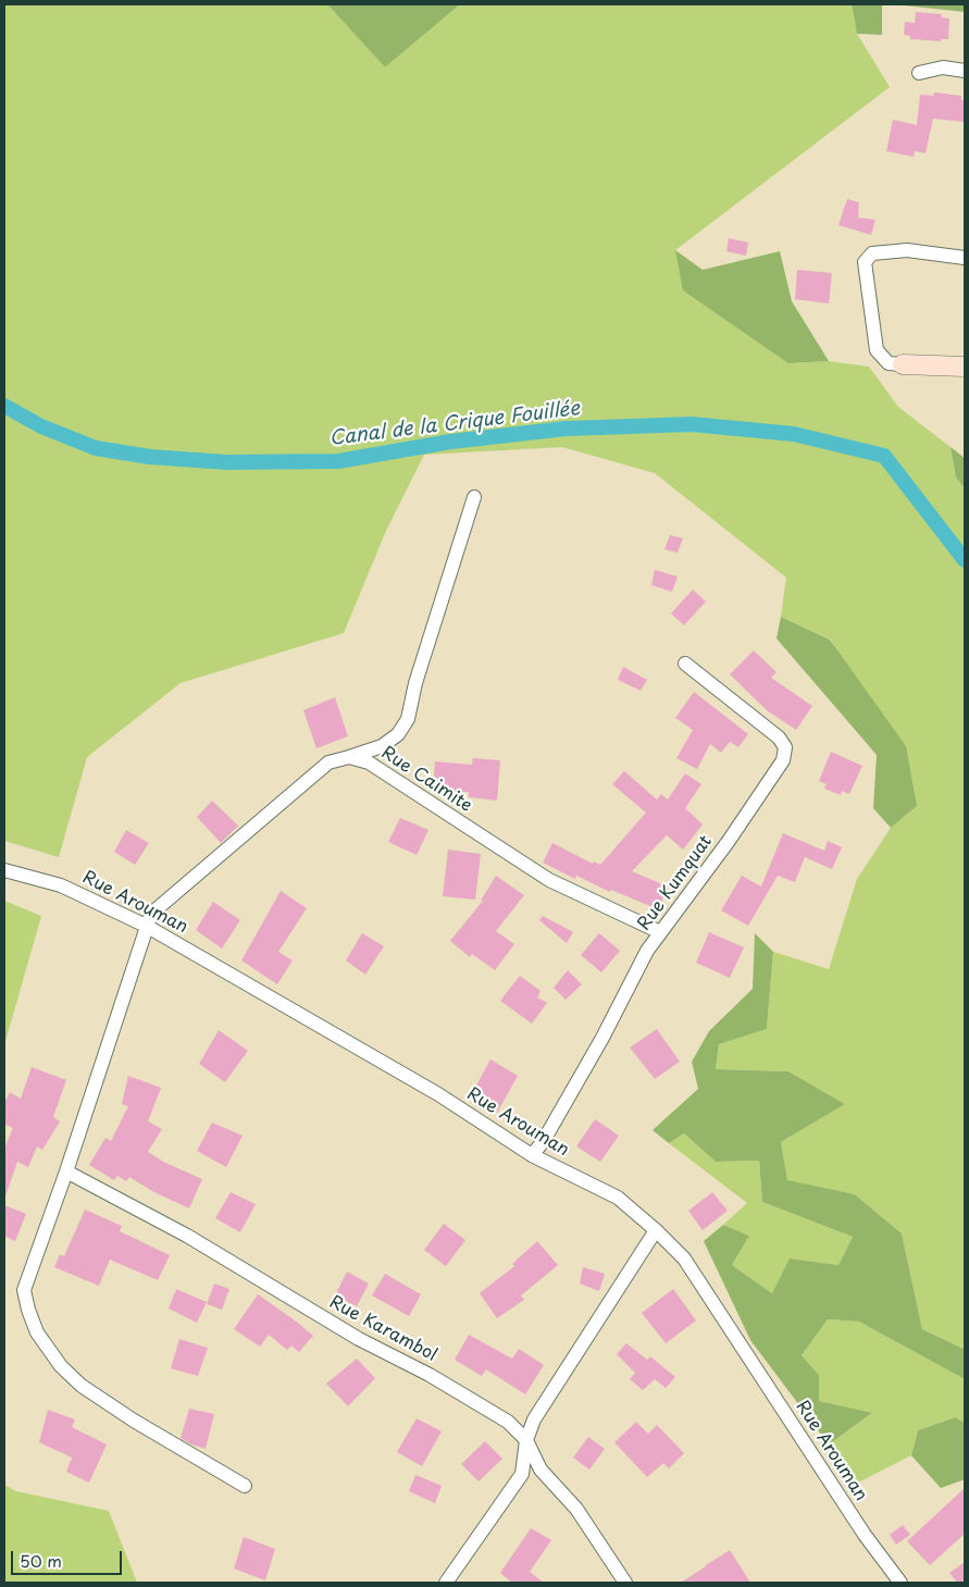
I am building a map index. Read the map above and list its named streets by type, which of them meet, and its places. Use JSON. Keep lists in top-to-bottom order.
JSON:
{
  "streets": {
    "street": [
      "Rue Caimite",
      "Rue Kumquat",
      "Rue Arouman",
      "Rue Karambol"
    ]
  },
  "crossings": [
    ["Rue Caimite", "Rue Kumquat"],
    ["Rue Kumquat", "Rue Arouman"]
  ],
  "water": ["Canal de la Crique Fouillée"],
  "scale_bar": "50 m"
}
